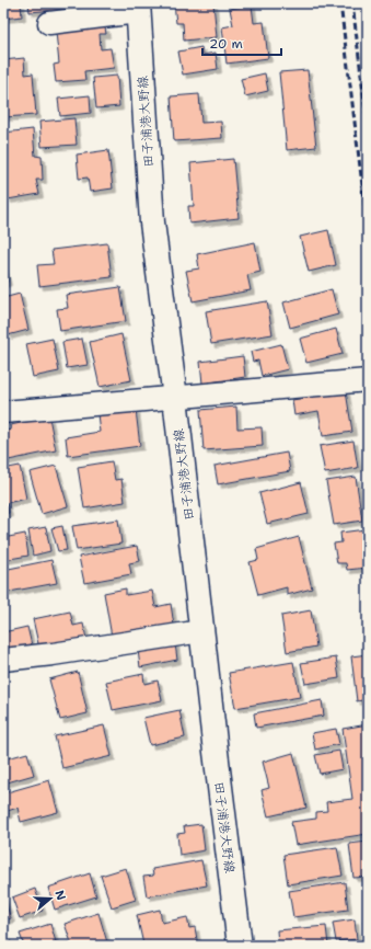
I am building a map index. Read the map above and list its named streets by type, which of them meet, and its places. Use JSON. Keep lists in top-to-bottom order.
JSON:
{
  "streets": {
    "main road": ["田子浦港大野線"]
  },
  "scale_bar": "20 m",
  "north": "right"
}
